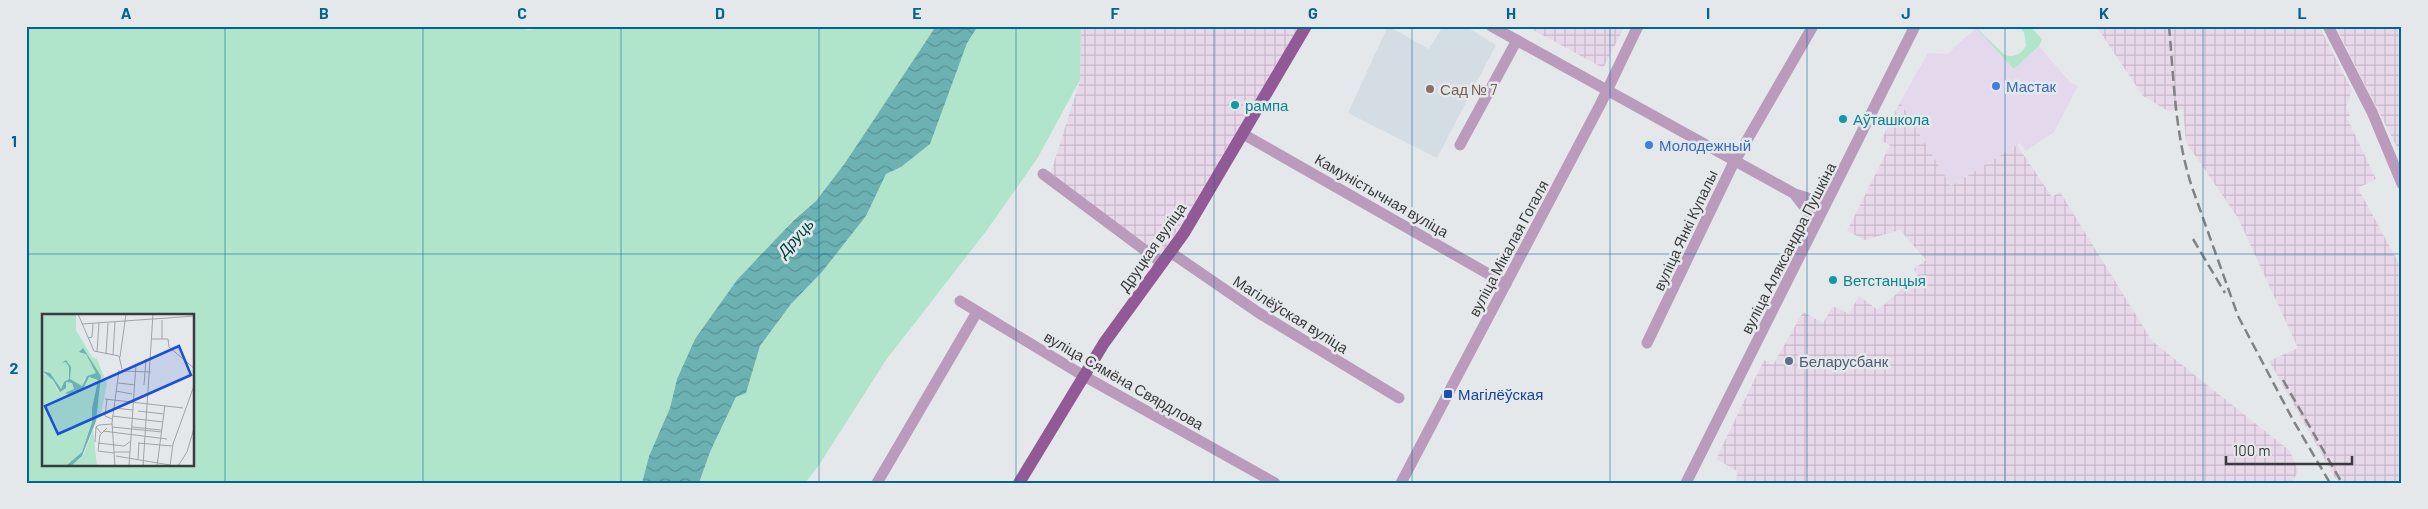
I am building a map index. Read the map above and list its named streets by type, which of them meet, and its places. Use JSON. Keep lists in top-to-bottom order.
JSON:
{
  "streets": {
    "main road": ["Друцкая вуліца"],
    "street": [
      "Камуністычная вуліца",
      "вуліца Янкі Купалы",
      "вуліца Мікалая Гогаля",
      "вуліца Аляксандра Пушкіна",
      "Магілёўская вуліца",
      "вуліца Сямёна Свярдлова"
    ]
  },
  "crossings": [
    ["Камуністычная вуліца", "Друцкая вуліца"],
    ["Камуністычная вуліца", "вуліца Мікалая Гогаля"],
    ["Друцкая вуліца", "Магілёўская вуліца"],
    ["Друцкая вуліца", "вуліца Сямёна Свярдлова"]
  ],
  "water": ["Друць"],
  "places": {
    "other": [
      "Мастак",
      "Сад № 7",
      "рампа",
      "Аўташкола",
      "Молодежный",
      "Ветстанцыя",
      "Беларусбанк"
    ],
    "transit": ["Магілёўская"]
  },
  "scale_bar": "100 m",
  "grid": {
    "columns": [
      "A",
      "B",
      "C",
      "D",
      "E",
      "F",
      "G",
      "H",
      "I",
      "J",
      "K",
      "L"
    ],
    "rows": ["1", "2"]
  }
}
